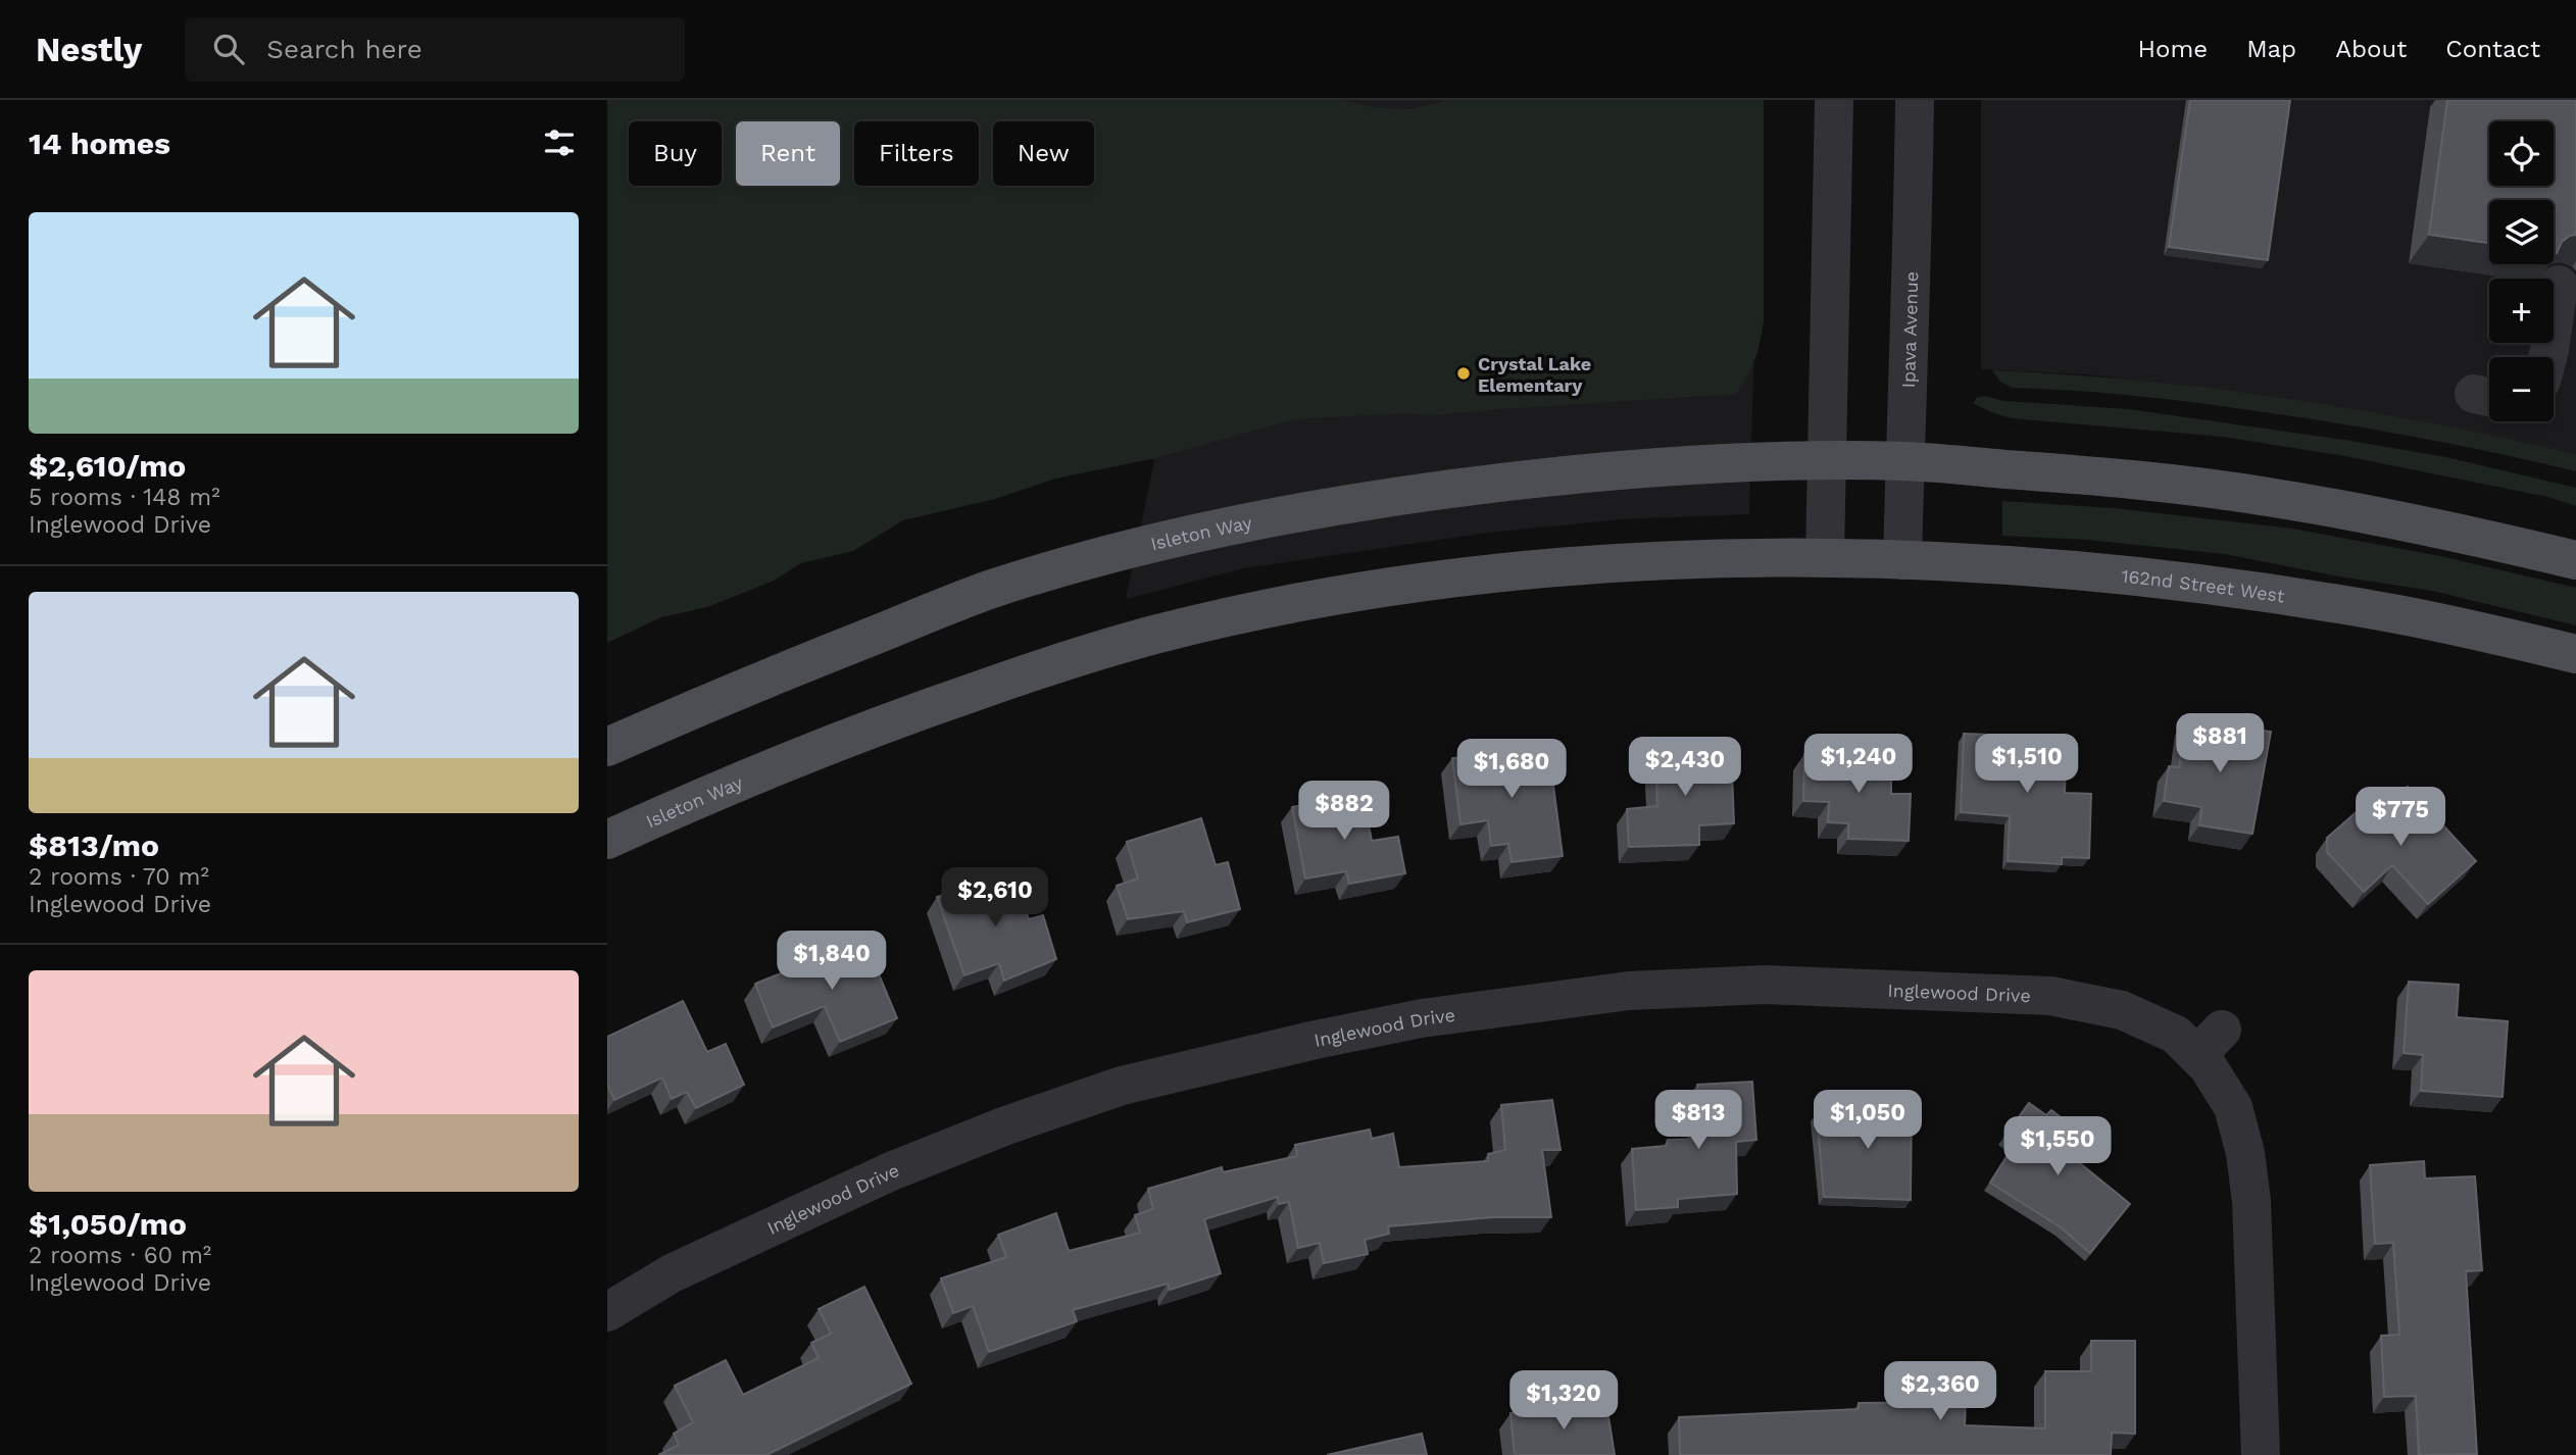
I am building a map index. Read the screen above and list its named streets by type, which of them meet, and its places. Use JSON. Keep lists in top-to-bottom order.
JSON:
{
  "streets": {
    "main road": ["Isleton Way", "162nd Street West"],
    "street": ["Ipava Avenue", "Inglewood Drive"]
  },
  "crossings": [
    ["Ipava Avenue", "162nd Street West"],
    ["Isleton Way", "162nd Street West"]
  ],
  "places": ["Crystal Lake Elementary"],
  "page": {
    "header": "Nestly",
    "search": "Search here",
    "nav": [
      "Home",
      "Map",
      "About",
      "Contact"
    ],
    "heading": "14 homes",
    "map_buttons": ["+", "−"],
    "chip": [
      "Buy",
      "Rent",
      "Filters",
      "New"
    ],
    "list": [
      {
        "name": "$2,610/mo",
        "note": "5 rooms · 148 m² · Inglewood Drive"
      },
      {
        "name": "$813/mo",
        "note": "2 rooms · 70 m² · Inglewood Drive"
      },
      {
        "name": "$1,050/mo",
        "note": "2 rooms · 60 m² · Inglewood Drive"
      }
    ],
    "price": [
      "$881",
      "$1,240",
      "$1,510",
      "$2,430",
      "$1,680",
      "$882",
      "$775",
      "$2,610",
      "$1,840",
      "$813",
      "$1,050",
      "$1,550",
      "$2,360",
      "$1,320"
    ]
  }
}
